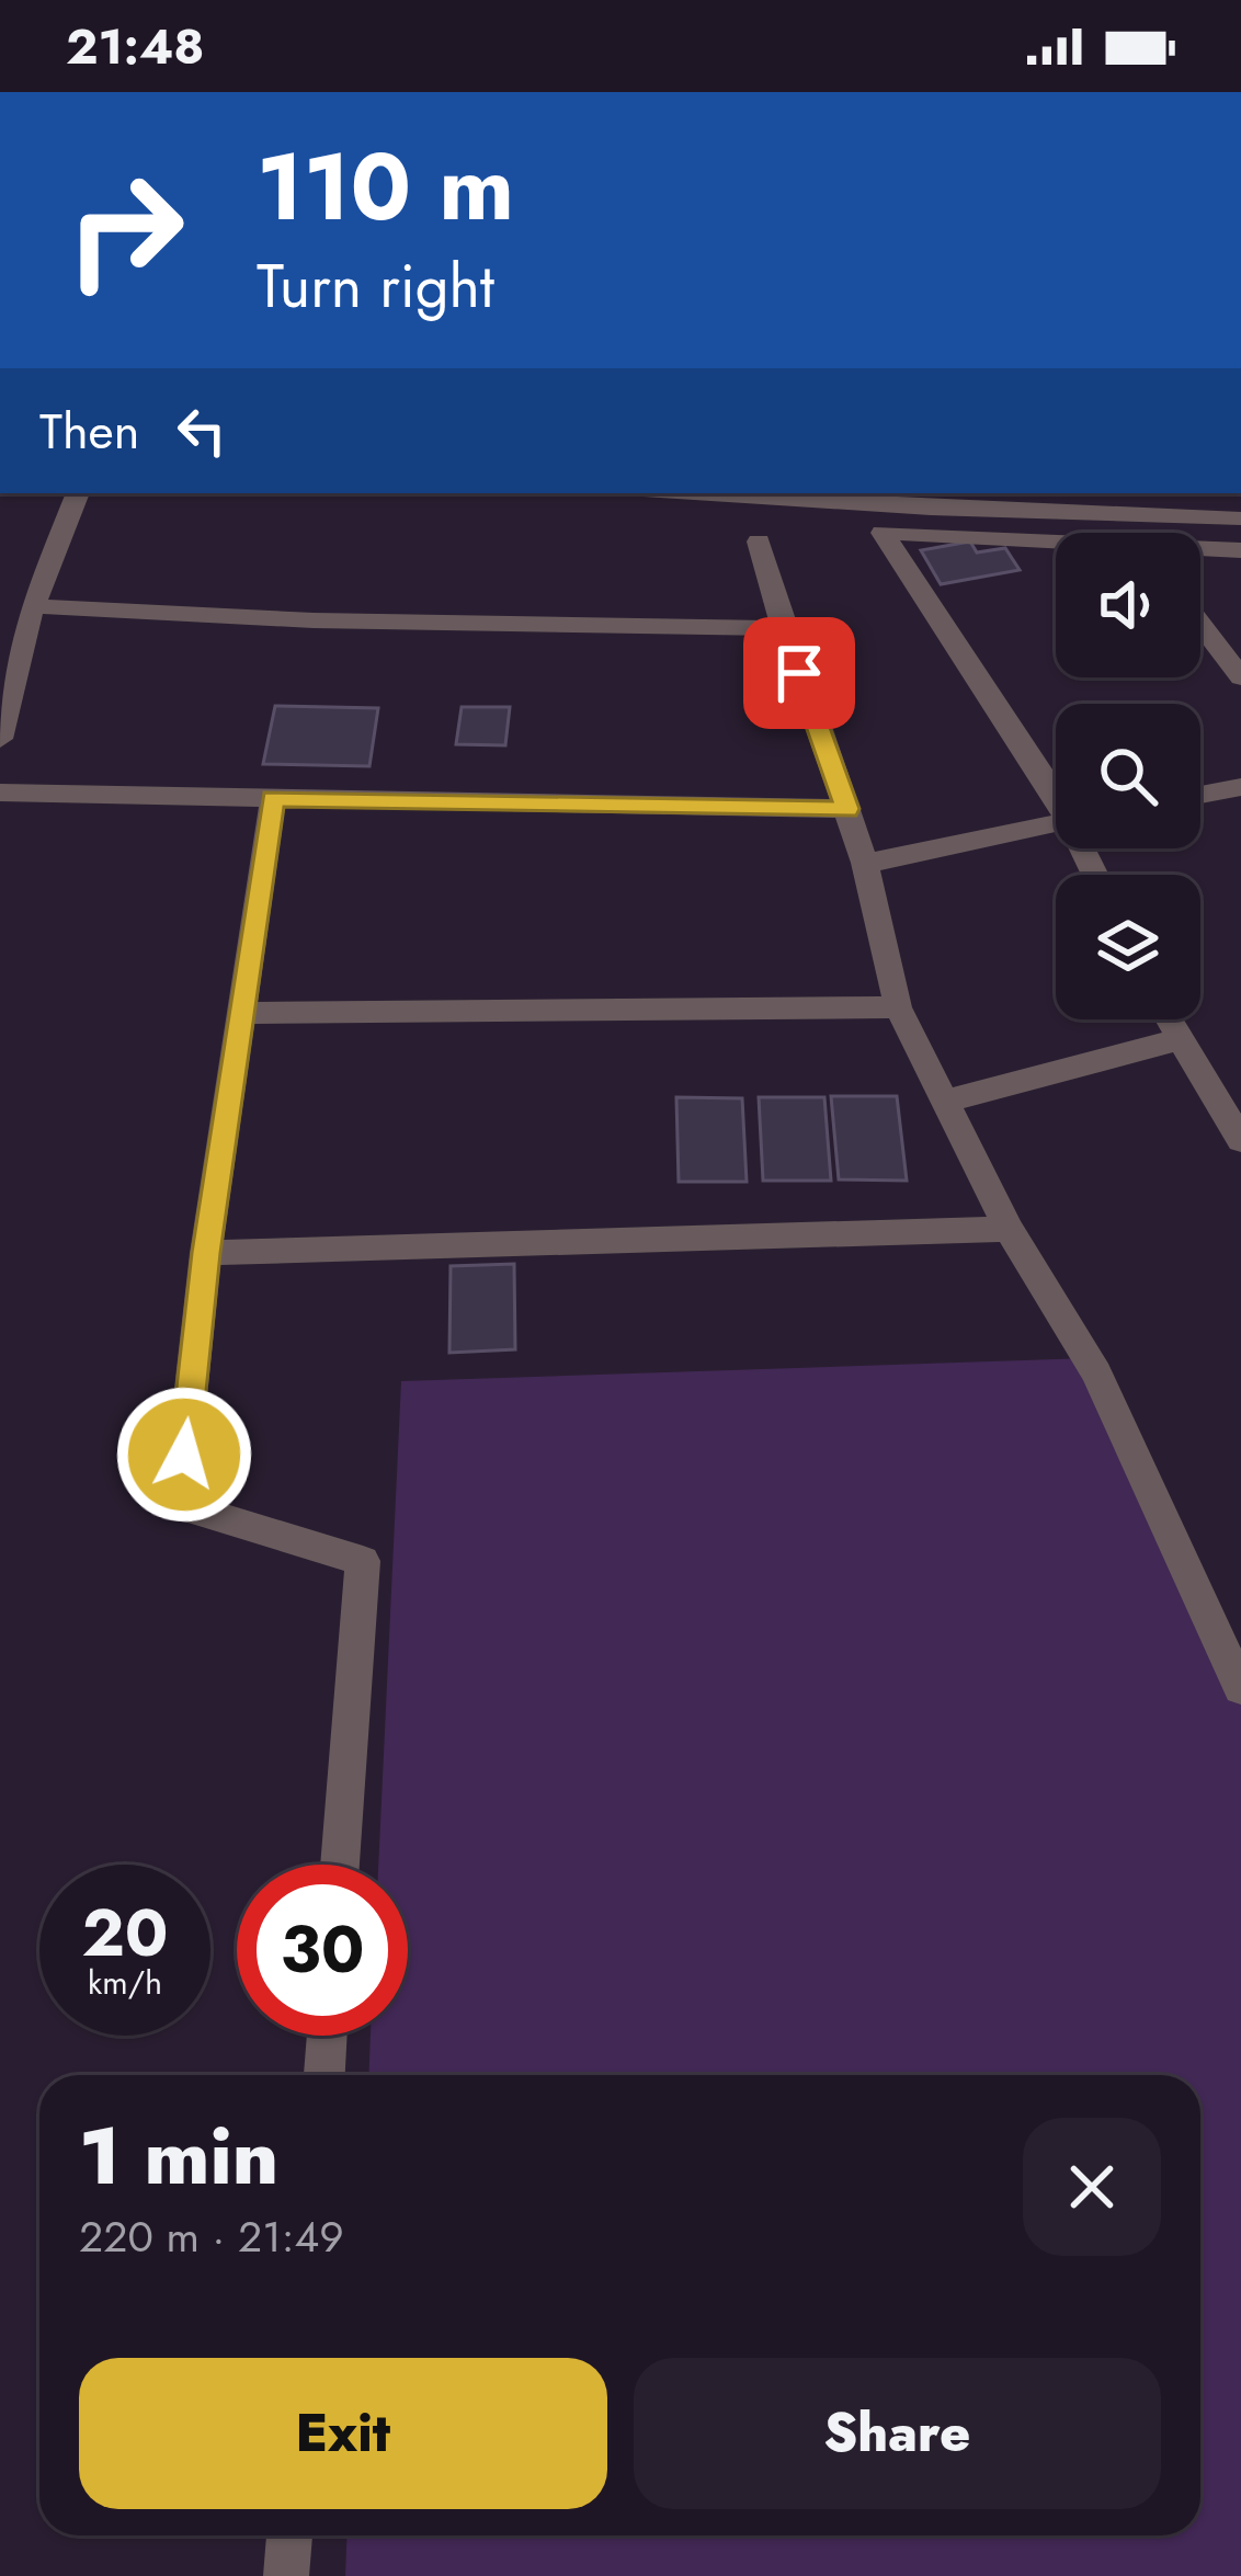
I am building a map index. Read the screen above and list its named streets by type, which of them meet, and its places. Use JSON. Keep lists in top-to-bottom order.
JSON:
{
  "page": {
    "status": "21:48",
    "turn": ["110 m", "Turn right"],
    "then": "Then",
    "speed": "20 km/h",
    "limit": "30",
    "heading": ["1 min", "220 m · 21:49"],
    "buttons": ["Exit", "Share"]
  }
}
